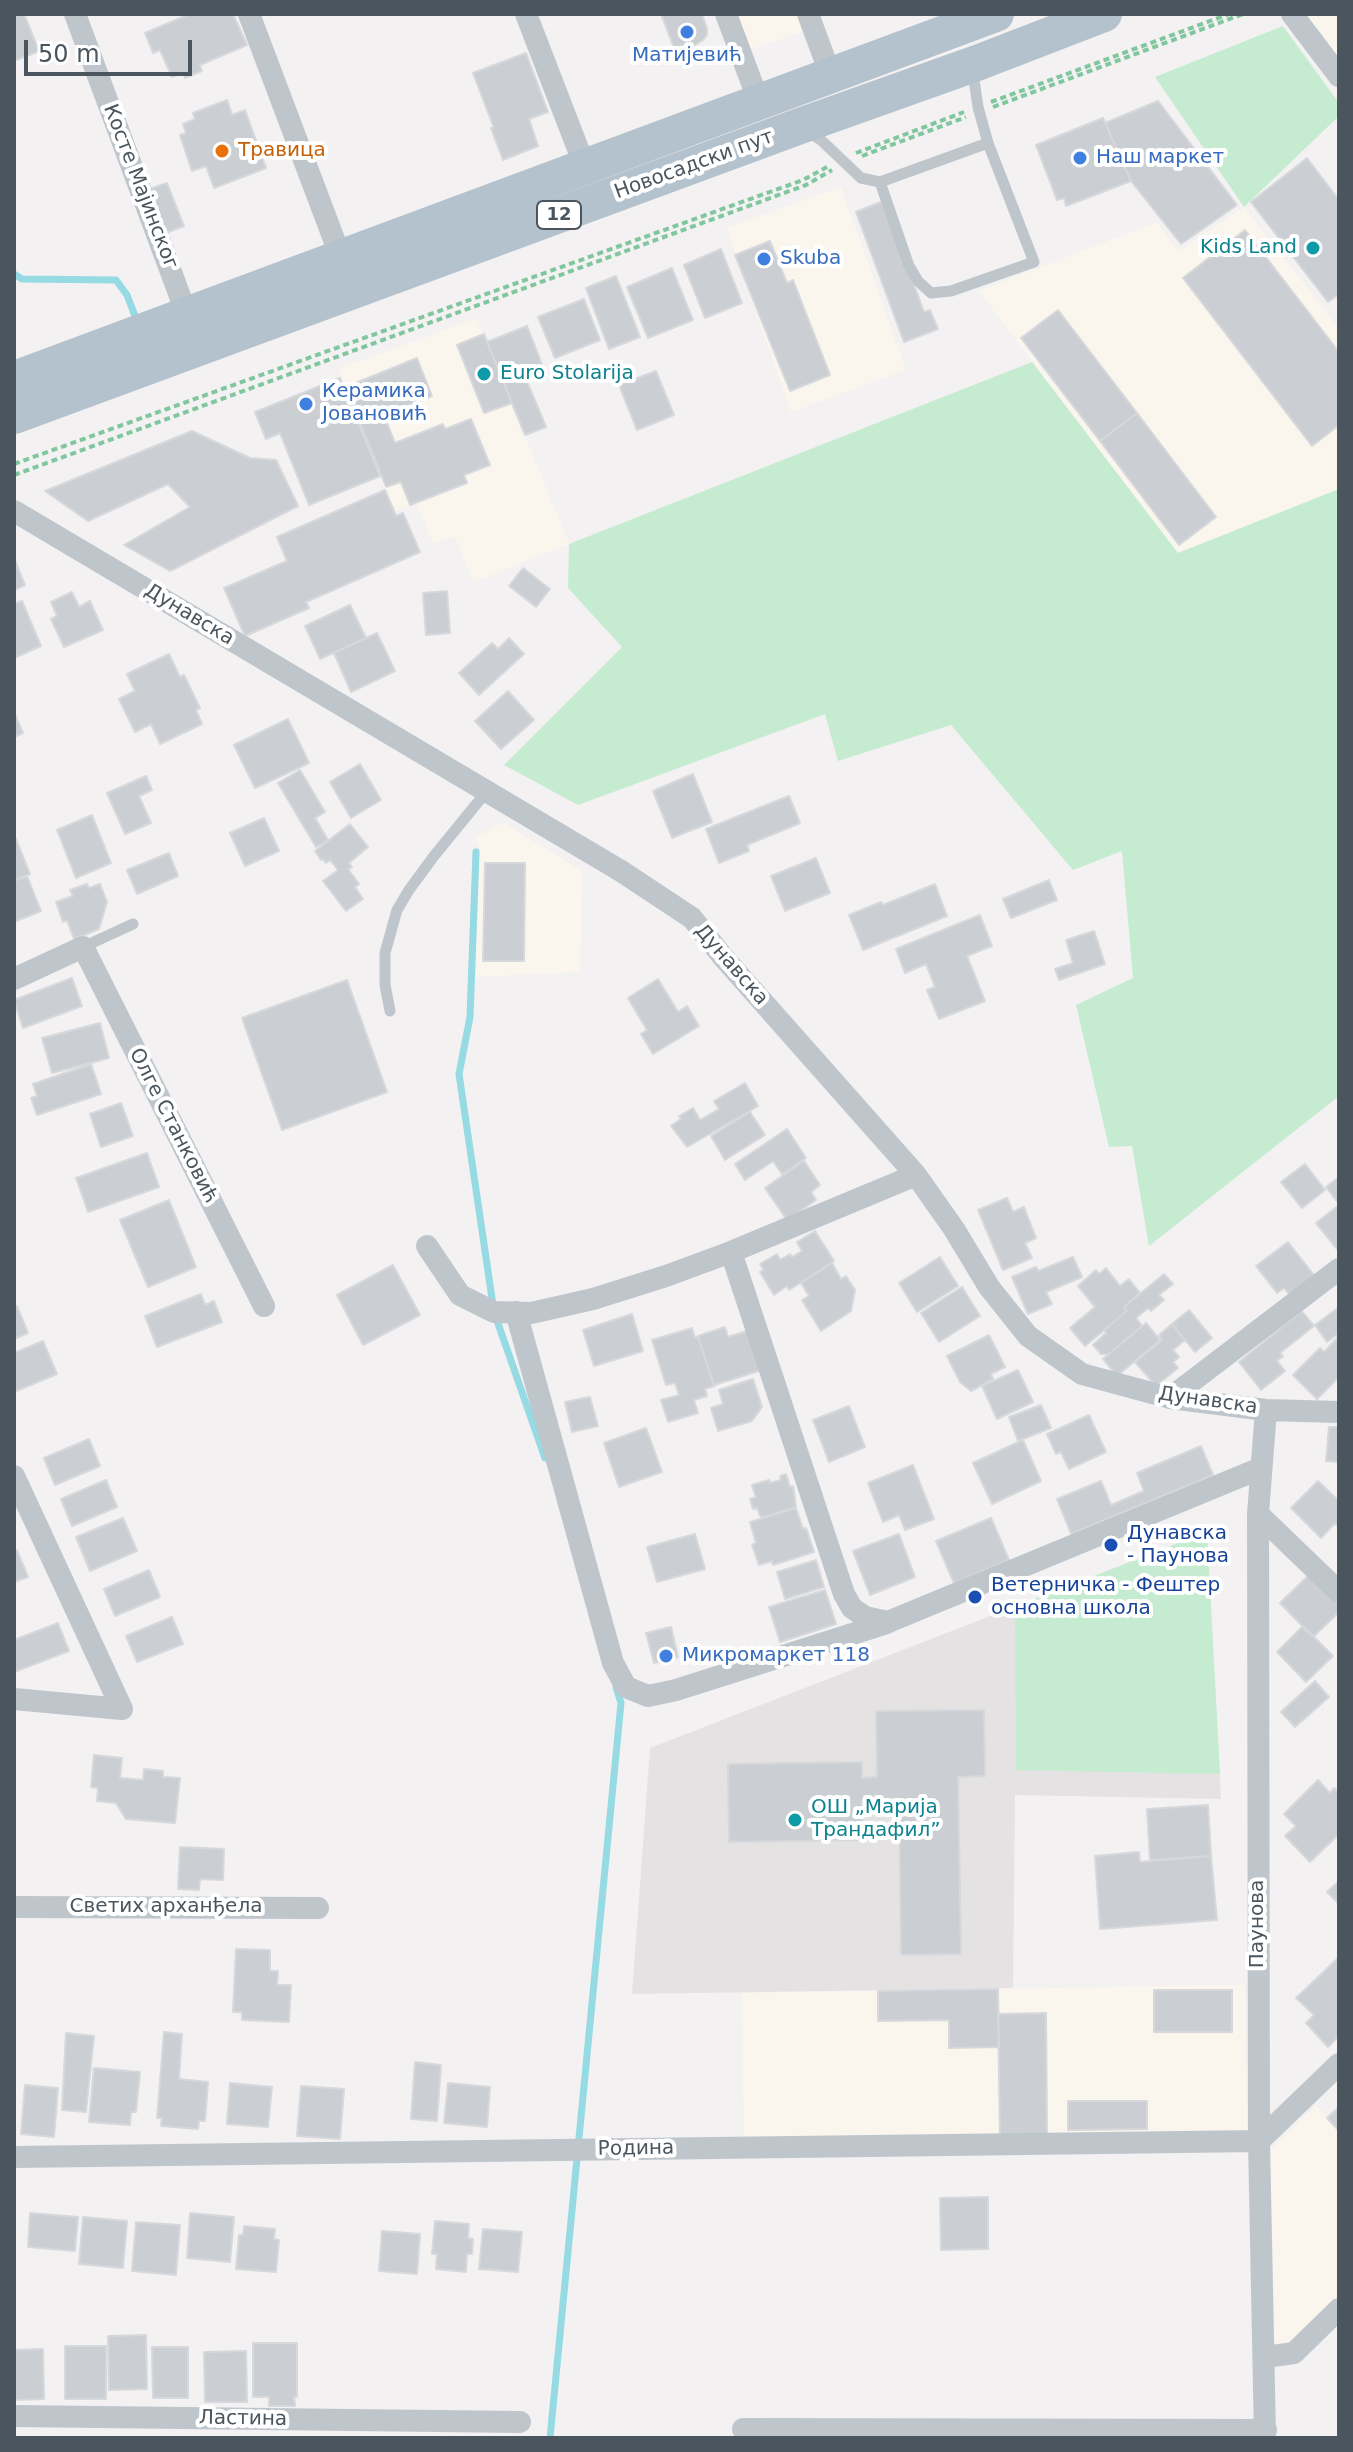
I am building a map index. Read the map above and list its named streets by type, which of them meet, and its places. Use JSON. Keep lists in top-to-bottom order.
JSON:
{
  "streets": {
    "main road": ["Новосадски пут", "12"],
    "street": [
      "Косте Мајинског",
      "Дунавска",
      "Олге Станковић",
      "Светих арханђела",
      "Паунова",
      "Родина",
      "Ластина"
    ]
  },
  "crossings": [
    ["Новосадски пут", "Косте Мајинског"],
    ["Дунавска", "Паунова"],
    ["Паунова", "Родина"]
  ],
  "places": [
    "Матијевић",
    "Травица",
    "Наш маркет",
    "Kids Land",
    "Skuba",
    "Euro Stolarija",
    "Керамика Јовановић",
    "Дунавска - Паунова",
    "Ветерничка - Фештер основна школа",
    "Микромаркет 118",
    "ОШ „Марија Трандафил”"
  ],
  "scale_bar": "50 m"
}
